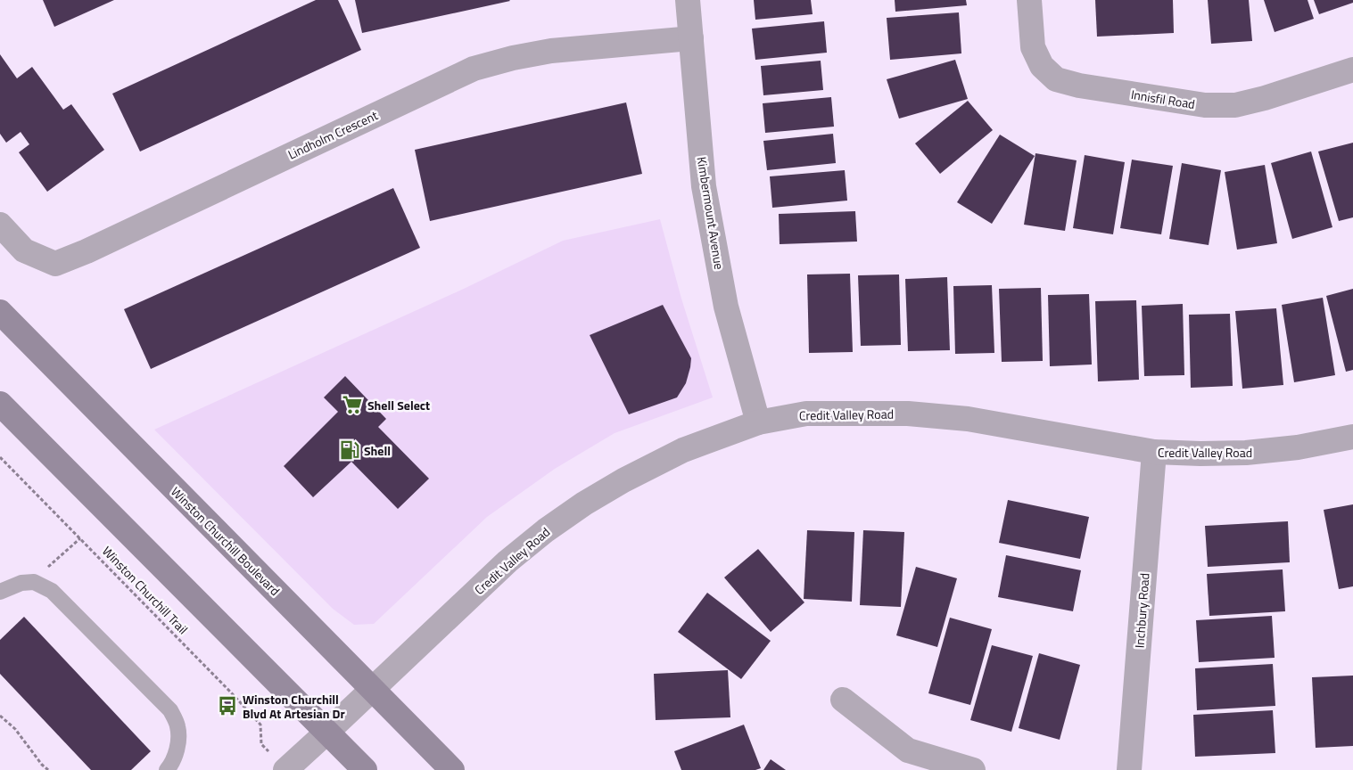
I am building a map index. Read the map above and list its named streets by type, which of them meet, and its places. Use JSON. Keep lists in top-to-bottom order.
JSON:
{
  "streets": {
    "main road": ["Winston Churchill Boulevard"],
    "street": [
      "Innisfil Road",
      "Lindholm Crescent",
      "Kimbermount Avenue",
      "Credit Valley Road",
      "Inchbury Road"
    ],
    "path": ["Winston Churchill Trail"]
  },
  "crossings": [
    ["Lindholm Crescent", "Kimbermount Avenue"],
    ["Kimbermount Avenue", "Credit Valley Road"],
    ["Credit Valley Road", "Winston Churchill Boulevard"],
    ["Credit Valley Road", "Inchbury Road"]
  ],
  "places": {
    "supermarket": ["Shell Select"],
    "fuel station": ["Shell"],
    "bus stop": ["Winston Churchill Blvd At Artesian Dr"]
  }
}
